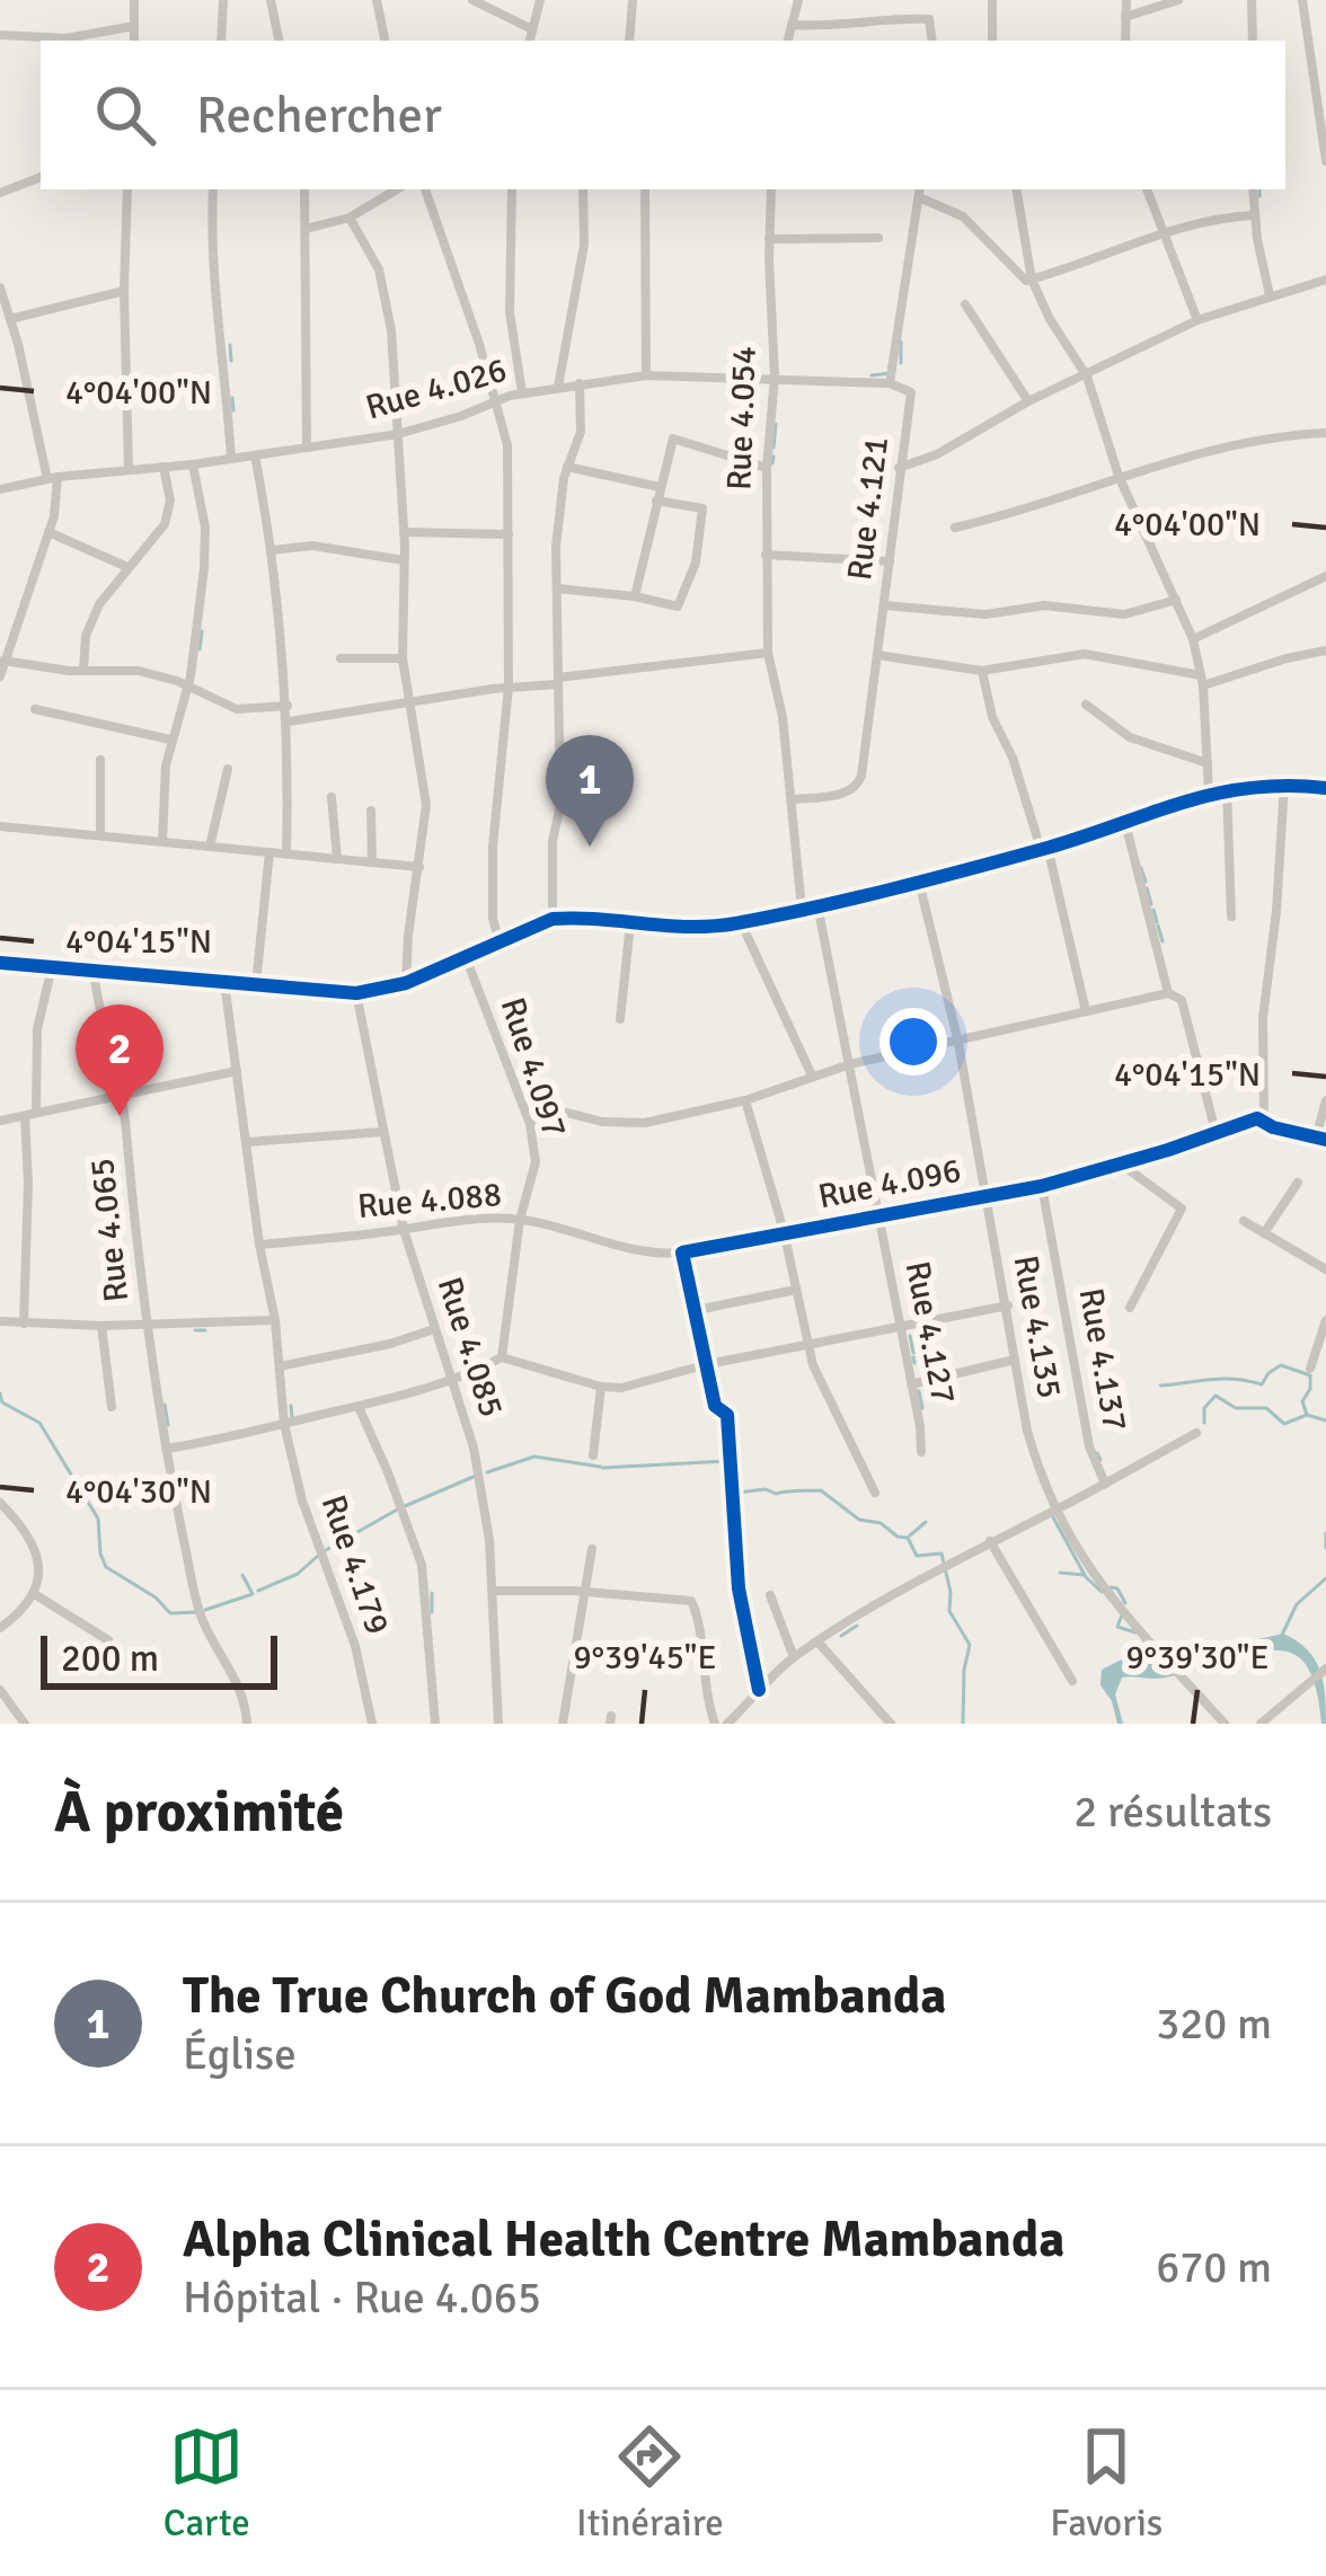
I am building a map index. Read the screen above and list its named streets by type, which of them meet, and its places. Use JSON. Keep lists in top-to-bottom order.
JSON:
{
  "streets": {
    "street": [
      "Rue 4.026",
      "Rue 4.054",
      "Rue 4.121",
      "Rue 4.097",
      "Rue 4.096",
      "Rue 4.088",
      "Rue 4.065",
      "Rue 4.135",
      "Rue 4.127",
      "Rue 4.085",
      "Rue 4.137",
      "Rue 4.179"
    ]
  },
  "crossings": [
    ["Rue 4.026", "Rue 4.054"],
    ["Rue 4.026", "Rue 4.121"],
    ["Rue 4.054", "Rue 4.121"],
    ["Rue 4.097", "Rue 4.088"],
    ["Rue 4.096", "Rue 4.088"],
    ["Rue 4.096", "Rue 4.135"],
    ["Rue 4.096", "Rue 4.127"],
    ["Rue 4.096", "Rue 4.137"],
    ["Rue 4.088", "Rue 4.085"],
    ["Rue 4.088", "Rue 4.179"],
    ["Rue 4.135", "Rue 4.137"]
  ],
  "scale_bar": "200 m",
  "page": {
    "search": "Rechercher",
    "pins": ["1", "2"],
    "scale": "200 m",
    "heading": ["À proximité", "2 résultats"],
    "list": [
      {
        "mark": "1",
        "name": "The True Church of God Mambanda",
        "note": "Église",
        "value": "320 m"
      },
      {
        "mark": "2",
        "name": "Alpha Clinical Health Centre Mambanda",
        "note": "Hôpital · Rue 4.065",
        "value": "670 m"
      }
    ],
    "nav": ["Carte", "Itinéraire", "Favoris"]
  },
  "coordinates": [
    "4°04'00\"N",
    "4°04'15\"N",
    "4°04'30\"N",
    "9°39'45\"E",
    "9°39'30\"E"
  ]
}
